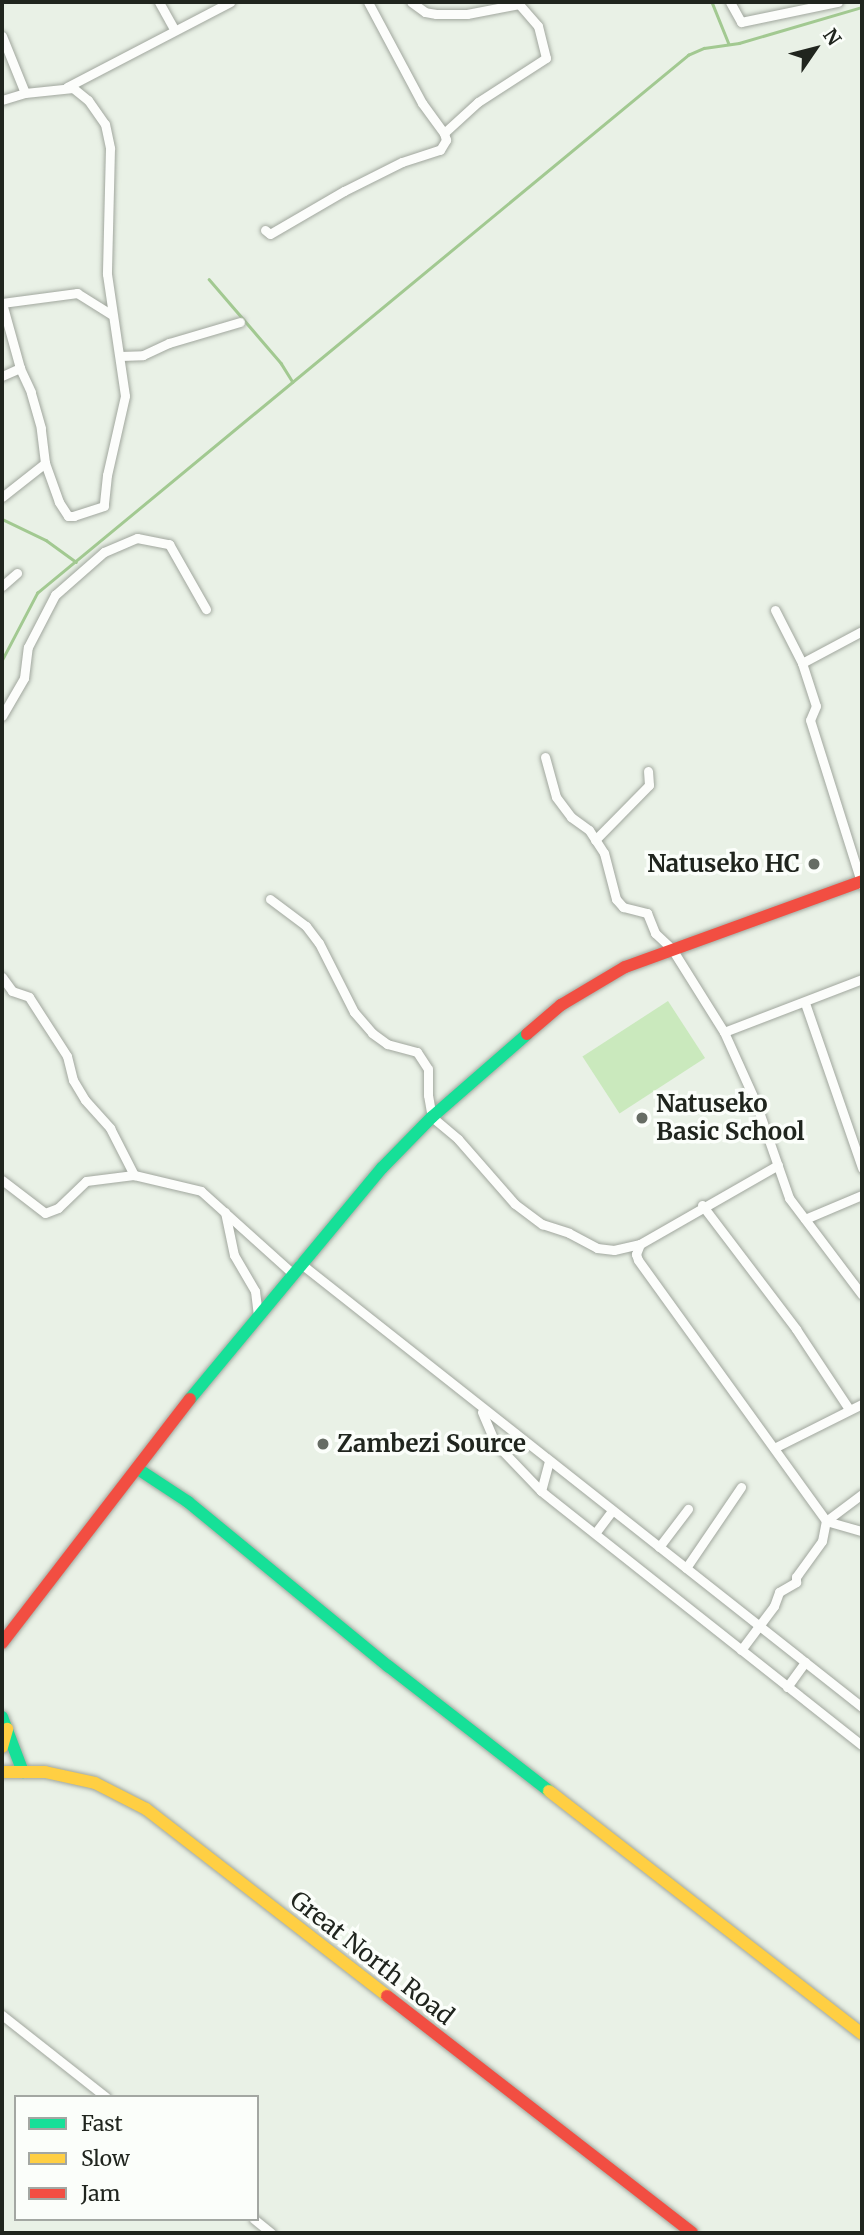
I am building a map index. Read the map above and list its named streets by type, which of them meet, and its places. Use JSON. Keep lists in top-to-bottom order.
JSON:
{
  "streets": {
    "main road": ["Great North Road"]
  },
  "places": ["Natuseko HC", "Natuseko Basic School", "Zambezi Source"],
  "legend": ["Fast", "Slow", "Jam"],
  "north": "top right"
}
